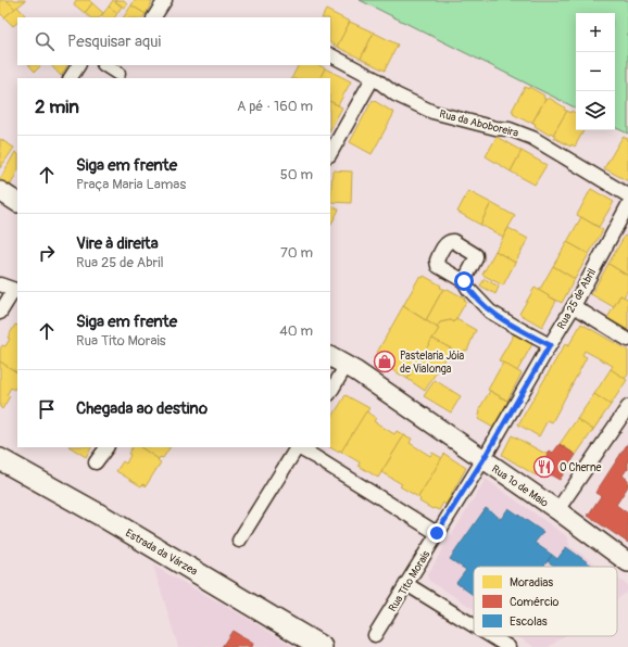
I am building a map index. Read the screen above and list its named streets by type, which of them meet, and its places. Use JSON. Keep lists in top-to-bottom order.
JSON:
{
  "streets": {
    "main road": ["Estrada da Várzea"],
    "street": [
      "Rua da Aboboreira",
      "Rua 25 de Abril",
      "Rua 1º de Maio",
      "Rua Tito Morais"
    ]
  },
  "crossings": [
    ["Rua 25 de Abril", "Rua 1º de Maio"],
    ["Rua 25 de Abril", "Rua Tito Morais"],
    ["Rua 1º de Maio", "Rua Tito Morais"]
  ],
  "places": {
    "shop": ["Pastelaria Jóia de Vialonga"],
    "restaurant": ["O Cherne"]
  },
  "legend": ["Moradias", "Comércio", "Escolas"],
  "page": {
    "map_buttons": ["+", "−"],
    "search": "Pesquisar aqui",
    "heading": ["2 min", "A pé · 160 m"],
    "list": [
      ["Siga em frente", "Praça Maria Lamas", "50 m"],
      ["Vire à direita", "Rua 25 de Abril", "70 m"],
      ["Siga em frente", "Rua Tito Morais", "40 m"],
      "Chegada ao destino"
    ]
  }
}
